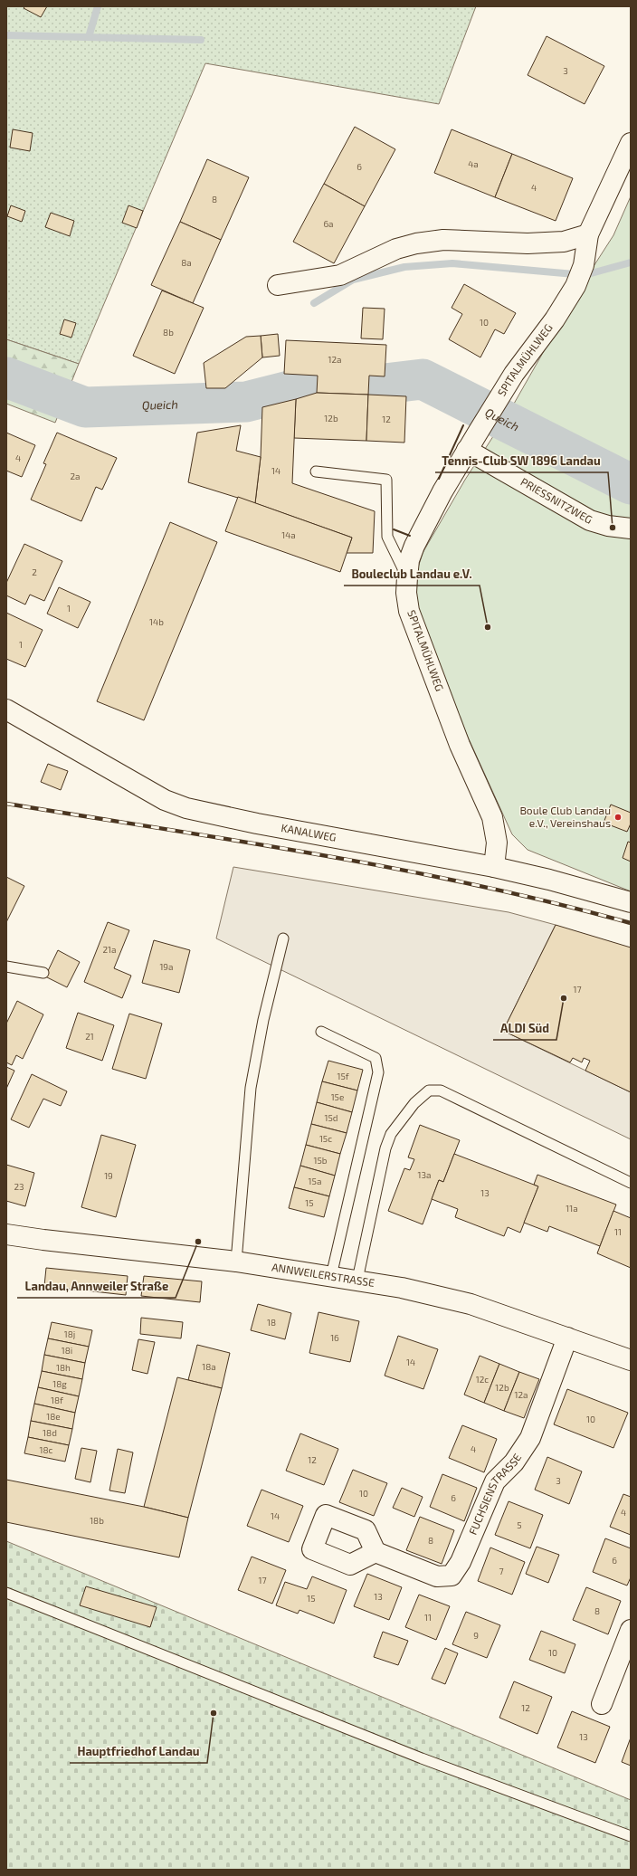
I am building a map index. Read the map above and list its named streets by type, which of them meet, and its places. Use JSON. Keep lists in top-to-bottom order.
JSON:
{
  "streets": {
    "street": [
      "SPITALMÜHLWEG",
      "PRIESSNITZWEG",
      "KANALWEG",
      "ANNWEILERSTRASSE",
      "FUCHSIENSTRASSE"
    ]
  },
  "crossings": [
    ["SPITALMÜHLWEG", "PRIESSNITZWEG"],
    ["SPITALMÜHLWEG", "KANALWEG"],
    ["ANNWEILERSTRASSE", "FUCHSIENSTRASSE"]
  ],
  "water": ["Queich"],
  "places": [
    "Tennis-Club SW 1896 Landau",
    "Bouleclub Landau e.V.",
    "Boule Club Landau e.V., Vereinshaus",
    "ALDI Süd",
    "Landau, Annweiler Straße",
    "Hauptfriedhof Landau"
  ],
  "house_numbers": [
    "3",
    "4a",
    "6",
    "4",
    "8",
    "6a",
    "8a",
    "10",
    "8b",
    "12a",
    "12b",
    "12",
    "4",
    "14",
    "2a",
    "14a",
    "2",
    "1",
    "14b",
    "1",
    "21a",
    "19a",
    "17",
    "21",
    "15f",
    "15e",
    "15d",
    "15c",
    "15b",
    "13a",
    "19",
    "15a",
    "23",
    "13",
    "15",
    "11a",
    "11",
    "18",
    "18j",
    "16",
    "18i",
    "14",
    "18a",
    "18h",
    "12c",
    "18g",
    "12b",
    "12a",
    "18f",
    "18e",
    "10",
    "18d",
    "4",
    "18c",
    "12",
    "3",
    "10",
    "6",
    "4",
    "14",
    "18b",
    "5",
    "8",
    "6",
    "7",
    "17",
    "13",
    "15",
    "8",
    "11",
    "9",
    "10",
    "12",
    "13"
  ]
}
